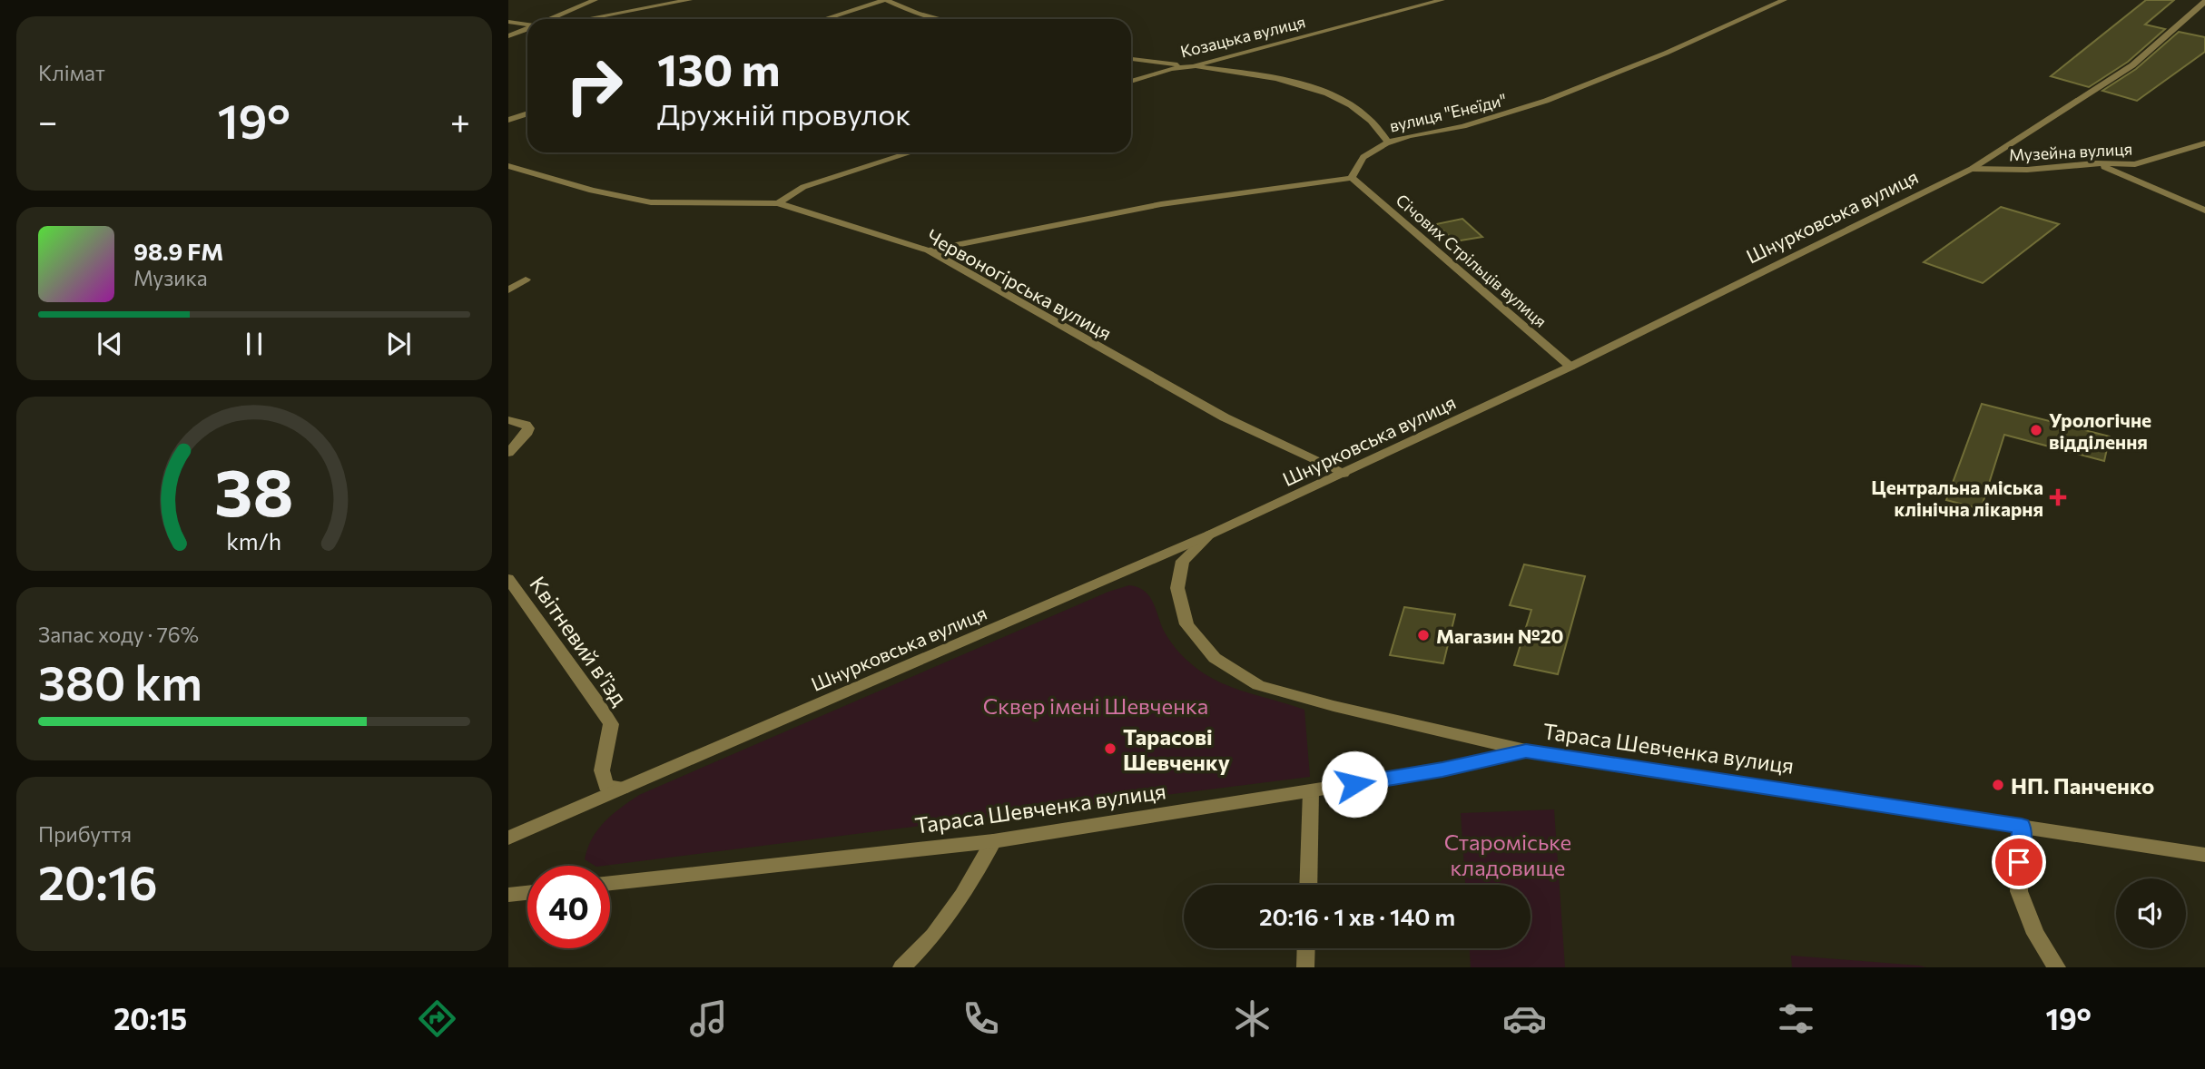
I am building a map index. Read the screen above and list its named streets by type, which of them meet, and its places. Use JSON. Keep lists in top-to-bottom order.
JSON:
{
  "streets": {
    "street": [
      "Козацька вулиця",
      "вулиця \"Енеїди\"",
      "Музейна вулиця",
      "Шнурковська вулиця",
      "Січових Стрільців вулиця",
      "Червоногірська вулиця",
      "Квітневий в'їзд",
      "Тараса Шевченка вулиця"
    ]
  },
  "crossings": [
    ["вулиця \"Енеїди\"", "Січових Стрільців вулиця"],
    ["Музейна вулиця", "Шнурковська вулиця"],
    ["Шнурковська вулиця", "Січових Стрільців вулиця"],
    ["Шнурковська вулиця", "Червоногірська вулиця"],
    ["Шнурковська вулиця", "Квітневий в'їзд"]
  ],
  "parks": ["Сквер імені Шевченка", "Староміське кладовище"],
  "places": {
    "other": [
      "Урологічне відділення",
      "Магазин №20",
      "Тарасові Шевченку",
      "НП. Панченко"
    ],
    "health": ["Центральна міська клінічна лікарня"]
  },
  "page": {
    "tile": [
      "Клімат",
      ["Запас ходу · 76%", "380 km"],
      ["Прибуття", "20:16"]
    ],
    "turn": ["130 m", "Дружній провулок"],
    "heat": ["−", "19°", "+"],
    "song": ["98.9 FM", "Музика"],
    "limit": "40",
    "trip": "20:16 · 1 хв · 140 m",
    "tabs": ["20:15", "19°"],
    "gauge": ["38", "km/h"]
  }
}
